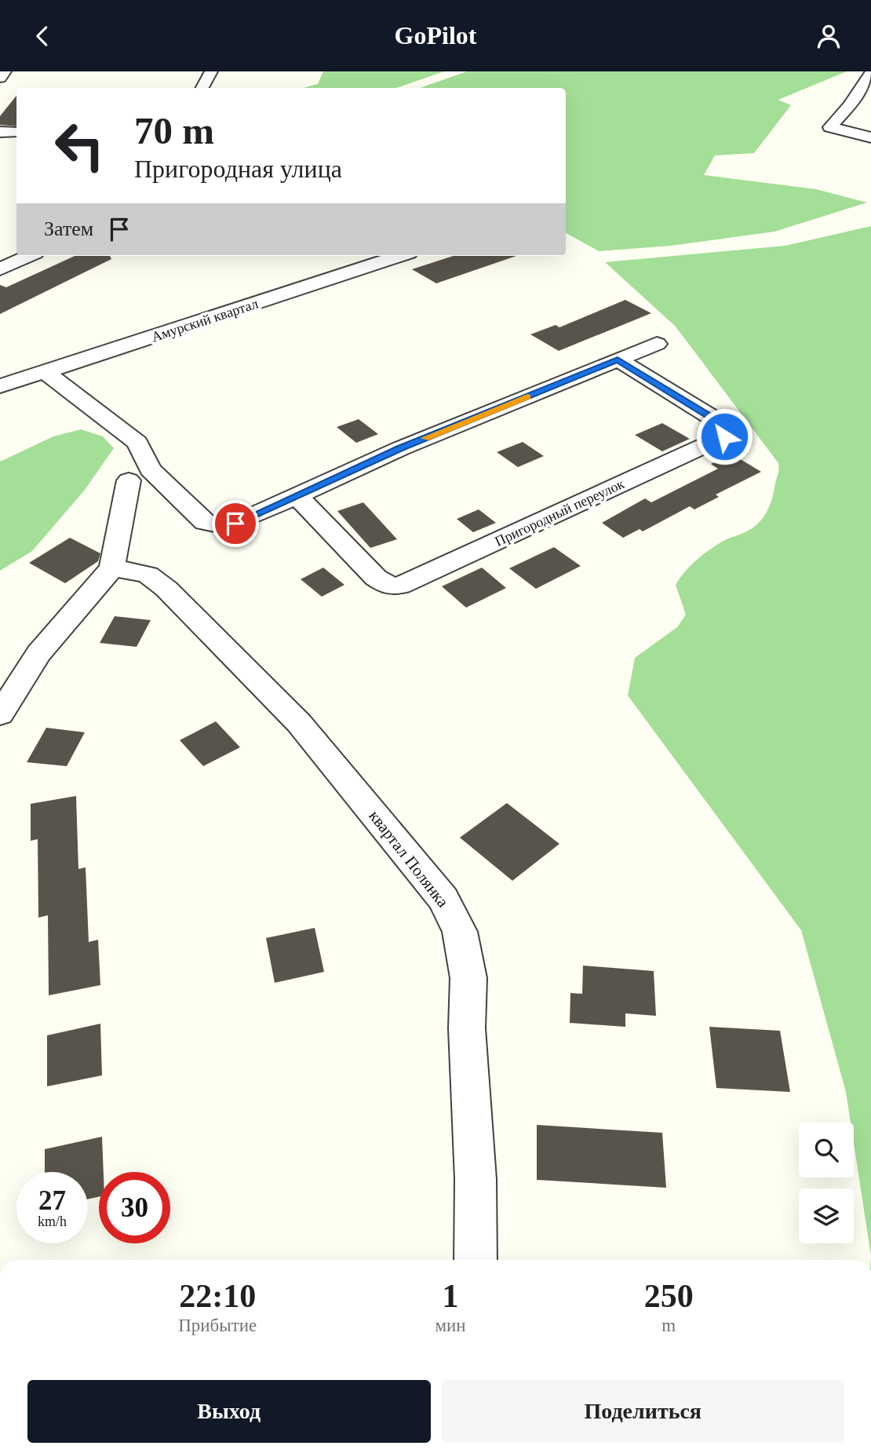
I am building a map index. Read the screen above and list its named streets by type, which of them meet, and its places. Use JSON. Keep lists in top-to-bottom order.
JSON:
{
  "streets": {
    "street": ["Амурский квартал", "Пригородный переулок", "квартал Полянка"]
  },
  "page": {
    "header": "GoPilot",
    "turn": ["70 m", "Пригородная улица"],
    "then": "Затем",
    "speed": "27 km/h",
    "limit": "30",
    "eta": [
      "22:10",
      "Прибытие",
      "1",
      "мин",
      "250",
      "m"
    ],
    "buttons": ["Выход", "Поделиться"]
  }
}
